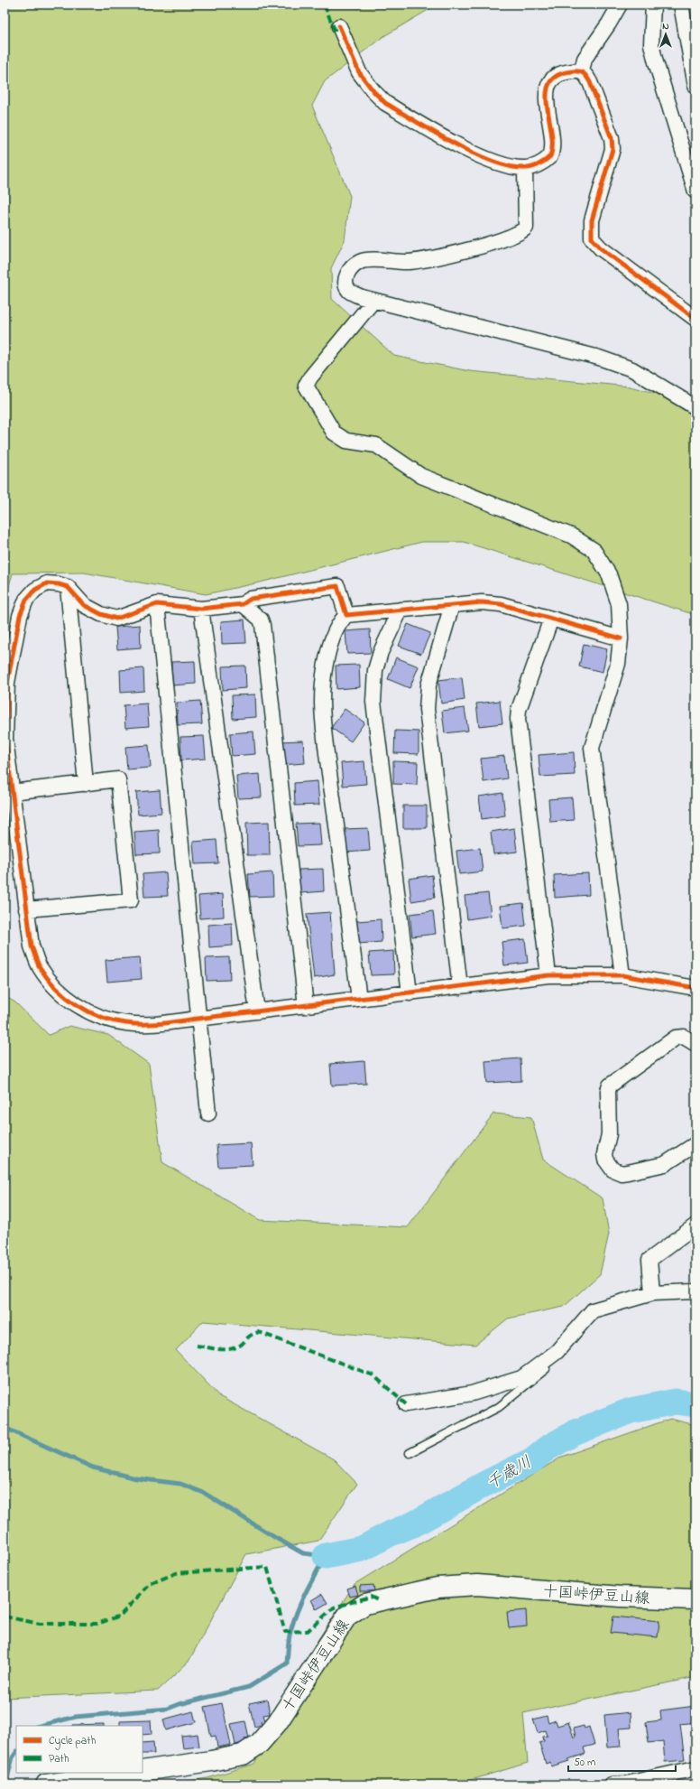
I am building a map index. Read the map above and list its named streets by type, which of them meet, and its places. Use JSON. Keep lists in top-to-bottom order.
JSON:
{
  "streets": {
    "main road": ["十国峠伊豆山線"]
  },
  "water": ["千歳川"],
  "legend": ["Cycle path", "Path"],
  "scale_bar": "50 m",
  "north": "top"
}
